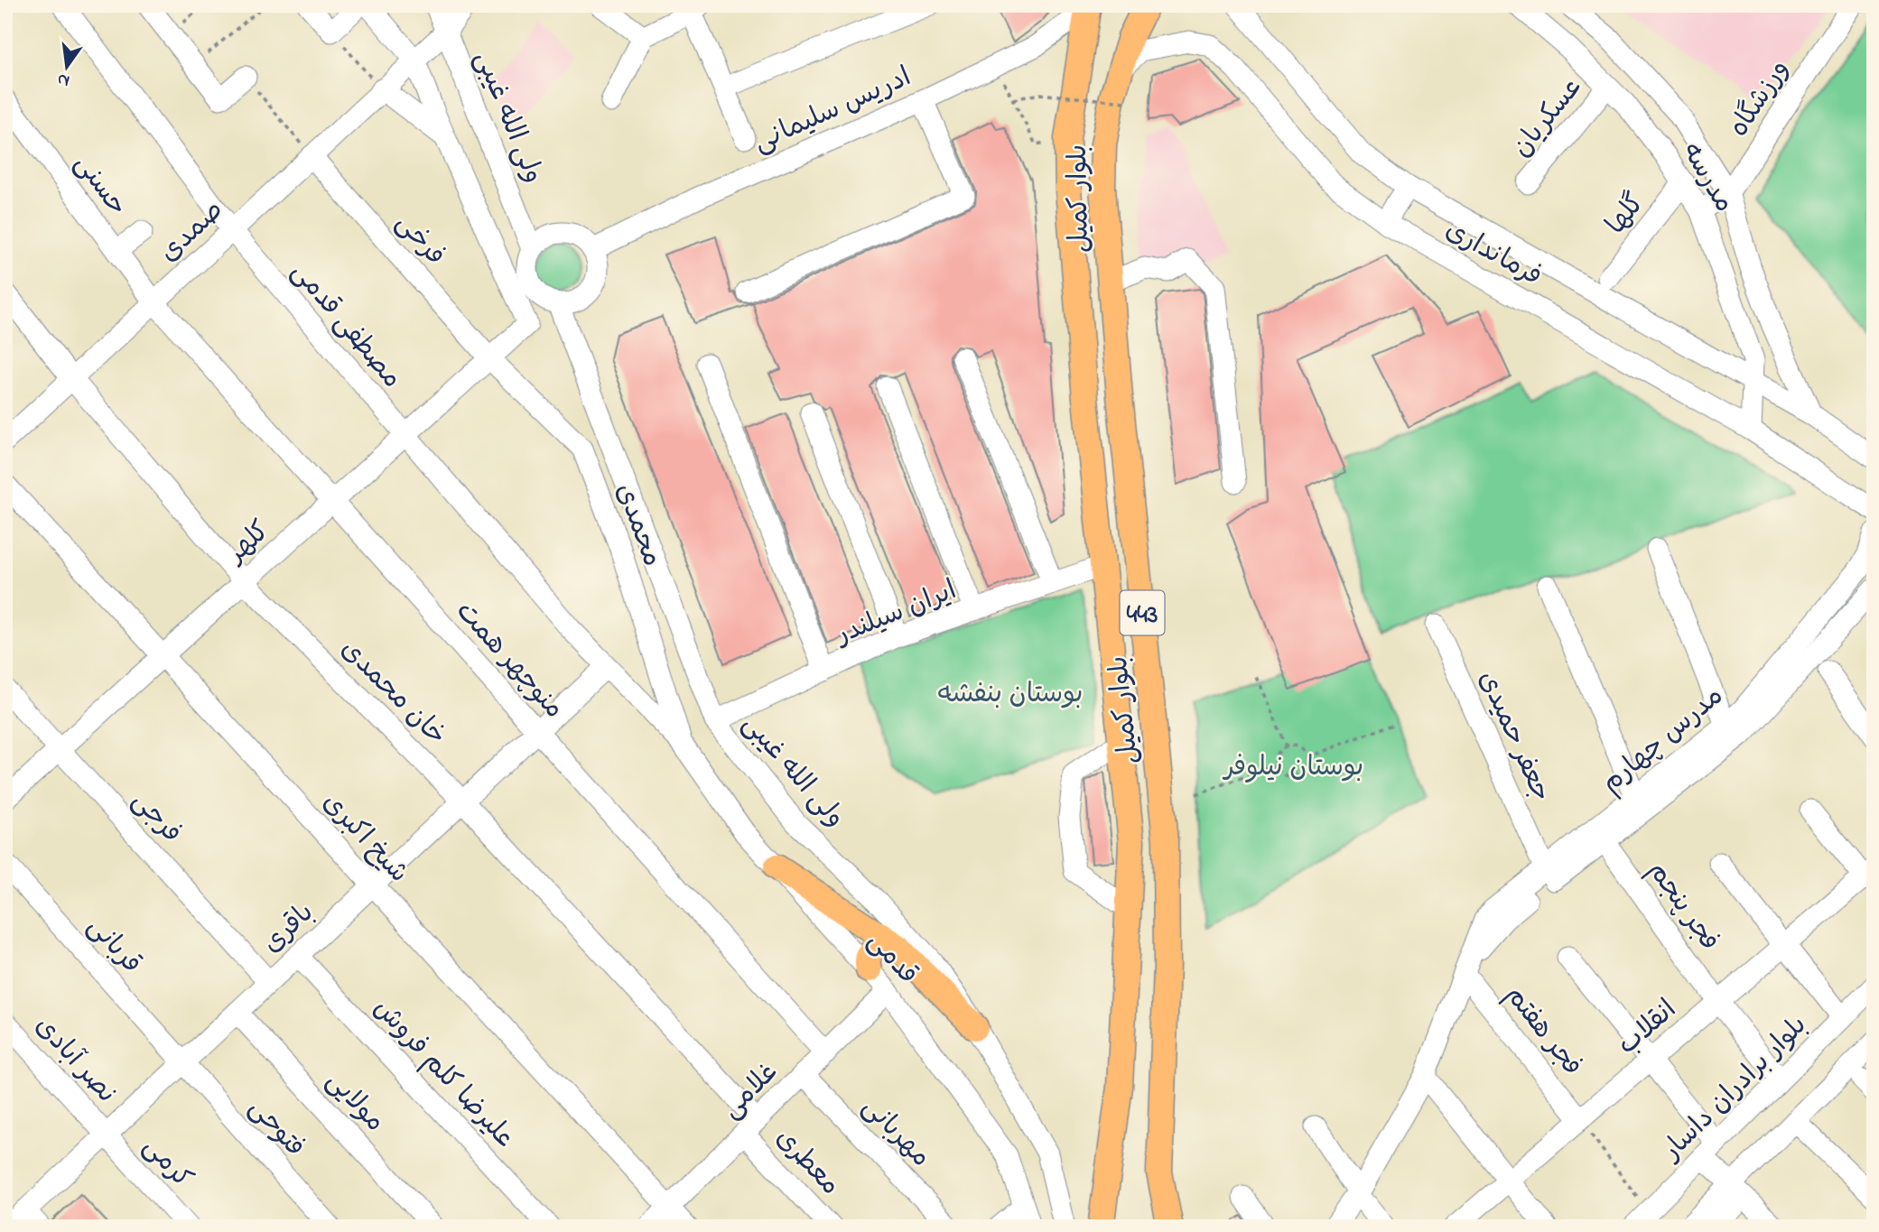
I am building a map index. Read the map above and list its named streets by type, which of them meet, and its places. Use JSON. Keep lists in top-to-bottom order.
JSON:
{
  "streets": {
    "main road": ["بلوار کمیل", "443"],
    "street": [
      "ورزشگاه",
      "ادریس سلیمانی",
      "ولی الله غیبی",
      "عسکریان",
      "مدرسه",
      "حسنی",
      "گلها",
      "صمدی",
      "فرخی",
      "فرمانداری",
      "مصطفی قدمی",
      "محمدی",
      "کلهر",
      "ایران سیلندر",
      "منوچهر همت",
      "خان محمدی",
      "جعفر حمیدی",
      "مدرس چهارم",
      "فرجی",
      "شیخ اکبری",
      "فجر پنجم",
      "باقری",
      "قربانی",
      "قدمی",
      "انقلاب",
      "فجر هفتم",
      "نصر آبادی",
      "علیرضا کلم فروش",
      "بلوار برادران داسار",
      "غلامی",
      "مولایی",
      "فتوحی",
      "مهربانی",
      "معطری",
      "کرمی"
    ]
  },
  "crossings": [
    ["ورزشگاه", "مدرسه"],
    ["ادریس سلیمانی", "ولی الله غیبی"],
    ["ادریس سلیمانی", "بلوار کمیل"],
    ["ولی الله غیبی", "صمدی"],
    ["ولی الله غیبی", "ایران سیلندر"],
    ["عسکریان", "مدرسه"],
    ["مدرسه", "گلها"],
    ["مدرسه", "فرمانداری"],
    ["حسنی", "صمدی"],
    ["حسنی", "منوچهر همت"],
    ["بلوار کمیل", "فرمانداری"],
    ["بلوار کمیل", "ایران سیلندر"],
    ["صمدی", "فرخی"],
    ["صمدی", "مصطفی قدمی"],
    ["صمدی", "منوچهر همت"],
    ["صمدی", "خان محمدی"],
    ["فرخی", "محمدی"],
    ["فرخی", "کلهر"],
    ["مصطفی قدمی", "محمدی"],
    ["مصطفی قدمی", "کلهر"],
    ["مصطفی قدمی", "باقری"],
    ["مصطفی قدمی", "قدمی"],
    ["محمدی", "کلهر"],
    ["محمدی", "قدمی"],
    ["کلهر", "منوچهر همت"],
    ["کلهر", "خان محمدی"],
    ["کلهر", "فرجی"],
    ["کلهر", "شیخ اکبری"],
    ["منوچهر همت", "باقری"],
    ["منوچهر همت", "غلامی"],
    ["خان محمدی", "باقری"],
    ["خان محمدی", "غلامی"],
    ["خان محمدی", "معطری"],
    ["جعفر حمیدی", "مدرس چهارم"],
    ["مدرس چهارم", "فجر پنجم"],
    ["مدرس چهارم", "فجر هفتم"],
    ["فرجی", "باقری"],
    ["شیخ اکبری", "باقری"],
    ["شیخ اکبری", "غلامی"],
    ["فجر پنجم", "انقلاب"],
    ["فجر پنجم", "بلوار برادران داسار"],
    ["باقری", "قربانی"],
    ["باقری", "نصر آبادی"],
    ["باقری", "علیرضا کلم فروش"],
    ["باقری", "مولایی"],
    ["باقری", "فتوحی"],
    ["باقری", "کرمی"],
    ["قربانی", "فتوحی"],
    ["قدمی", "غلامی"],
    ["انقلاب", "فجر هفتم"],
    ["نصر آبادی", "کرمی"],
    ["غلامی", "مهربانی"],
    ["غلامی", "معطری"]
  ],
  "parks": ["بوستان بنفشه", "بوستان نیلوفر"],
  "north": "bottom"
}
